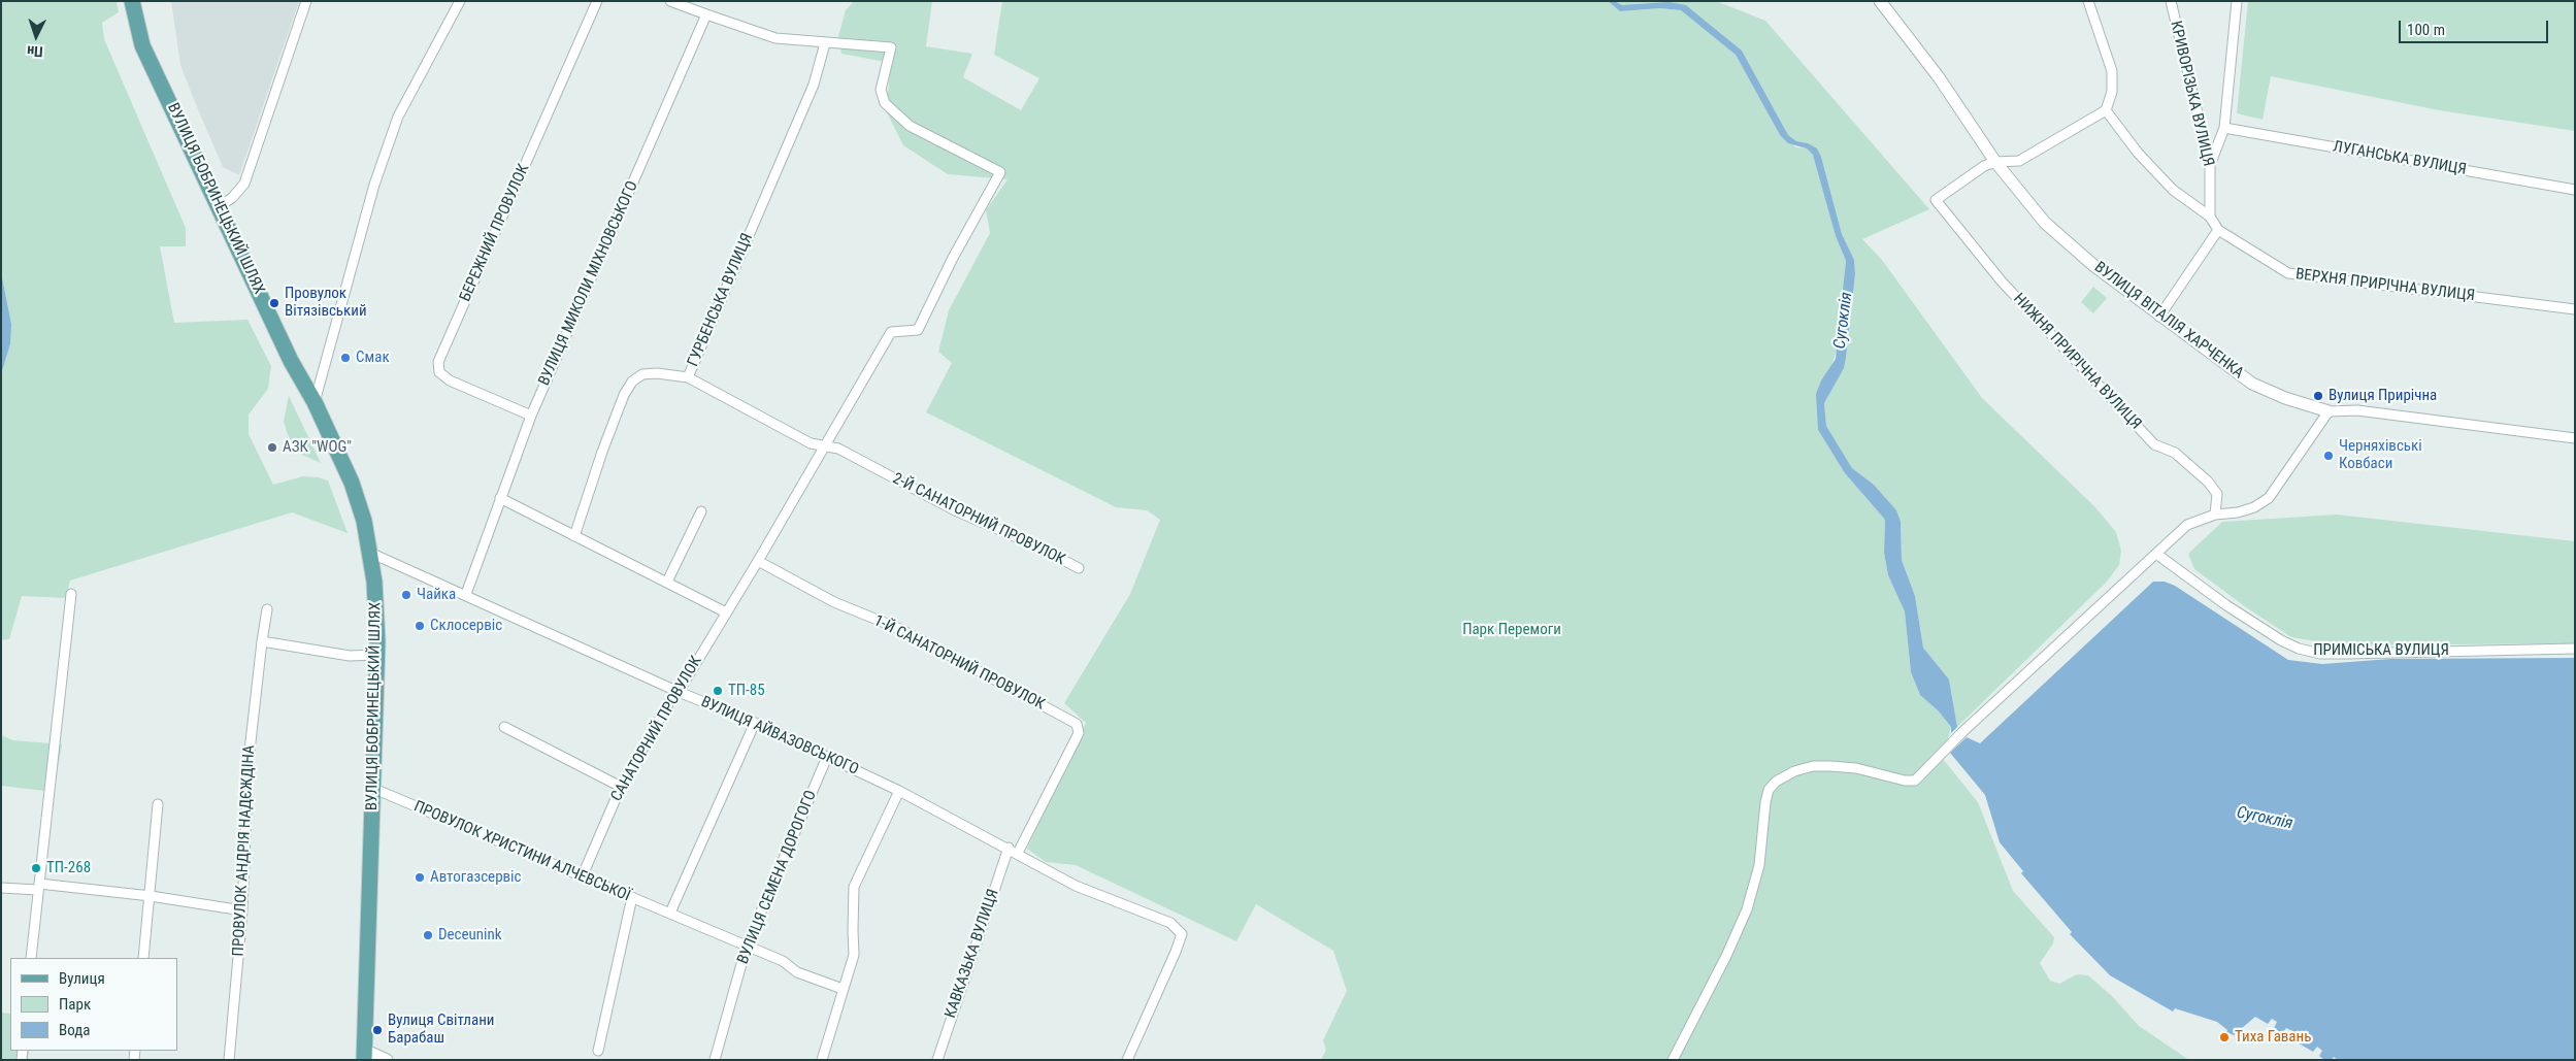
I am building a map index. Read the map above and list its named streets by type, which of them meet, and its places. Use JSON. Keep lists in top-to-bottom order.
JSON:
{
  "streets": {
    "main road": ["ВУЛИЦЯ БОБРИНЕЦЬКИЙ ШЛЯХ"],
    "street": [
      "КРИВОРІЗЬКА ВУЛИЦЯ",
      "ЛУГАНСЬКА ВУЛИЦЯ",
      "БЕРЕЖНИЙ ПРОВУЛОК",
      "ВУЛИЦЯ МИКОЛИ МІХНОВСЬКОГО",
      "ВЕРХНЯ ПРИРІЧНА ВУЛИЦЯ",
      "ГУРБЕНСЬКА ВУЛИЦЯ",
      "ВУЛИЦЯ ВІТАЛІЯ ХАРЧЕНКА",
      "НИЖНЯ ПРИРІЧНА ВУЛИЦЯ",
      "2-Й САНАТОРНИЙ ПРОВУЛОК",
      "ПРИМІСЬКА ВУЛИЦЯ",
      "1-Й САНАТОРНИЙ ПРОВУЛОК",
      "САНАТОРНИЙ ПРОВУЛОК",
      "ВУЛИЦЯ АЙВАЗОВСЬКОГО",
      "ПРОВУЛОК АНДРІЯ НАДЄЖДІНА",
      "ПРОВУЛОК ХРИСТИНИ АЛЧЕВСЬКОЇ",
      "ВУЛИЦЯ СЕМЕНА ДОРОГОГО",
      "КАВКАЗЬКА ВУЛИЦЯ"
    ]
  },
  "crossings": [
    ["ВУЛИЦЯ БОБРИНЕЦЬКИЙ ШЛЯХ", "ВУЛИЦЯ АЙВАЗОВСЬКОГО"],
    ["ВУЛИЦЯ БОБРИНЕЦЬКИЙ ШЛЯХ", "ПРОВУЛОК ХРИСТИНИ АЛЧЕВСЬКОЇ"],
    ["БЕРЕЖНИЙ ПРОВУЛОК", "ВУЛИЦЯ МИКОЛИ МІХНОВСЬКОГО"],
    ["ВУЛИЦЯ МИКОЛИ МІХНОВСЬКОГО", "ВУЛИЦЯ АЙВАЗОВСЬКОГО"],
    ["ГУРБЕНСЬКА ВУЛИЦЯ", "2-Й САНАТОРНИЙ ПРОВУЛОК"],
    ["ГУРБЕНСЬКА ВУЛИЦЯ", "САНАТОРНИЙ ПРОВУЛОК"],
    ["ВУЛИЦЯ ВІТАЛІЯ ХАРЧЕНКА", "НИЖНЯ ПРИРІЧНА ВУЛИЦЯ"],
    ["2-Й САНАТОРНИЙ ПРОВУЛОК", "САНАТОРНИЙ ПРОВУЛОК"],
    ["1-Й САНАТОРНИЙ ПРОВУЛОК", "САНАТОРНИЙ ПРОВУЛОК"],
    ["1-Й САНАТОРНИЙ ПРОВУЛОК", "ВУЛИЦЯ АЙВАЗОВСЬКОГО"],
    ["САНАТОРНИЙ ПРОВУЛОК", "ВУЛИЦЯ АЙВАЗОВСЬКОГО"],
    ["САНАТОРНИЙ ПРОВУЛОК", "ПРОВУЛОК ХРИСТИНИ АЛЧЕВСЬКОЇ"],
    ["ВУЛИЦЯ АЙВАЗОВСЬКОГО", "ВУЛИЦЯ СЕМЕНА ДОРОГОГО"],
    ["ВУЛИЦЯ АЙВАЗОВСЬКОГО", "КАВКАЗЬКА ВУЛИЦЯ"],
    ["ПРОВУЛОК ХРИСТИНИ АЛЧЕВСЬКОЇ", "ВУЛИЦЯ СЕМЕНА ДОРОГОГО"]
  ],
  "water": ["Сугоклія"],
  "parks": ["Парк Перемоги"],
  "places": [
    "Провулок Вітязівський",
    "Смак",
    "Вулиця Прирічна",
    "АЗК \"WOG\"",
    "Черняхівські Ковбаси",
    "Чайка",
    "Склосервіс",
    "ТП-85",
    "ТП-268",
    "Автогазсервіс",
    "Deceunink",
    "Вулиця Світлани Барабаш",
    "Тиха Гавань"
  ],
  "legend": ["Вулиця", "Парк", "Вода"],
  "scale_bar": "100 m",
  "north": "bottom"
}
